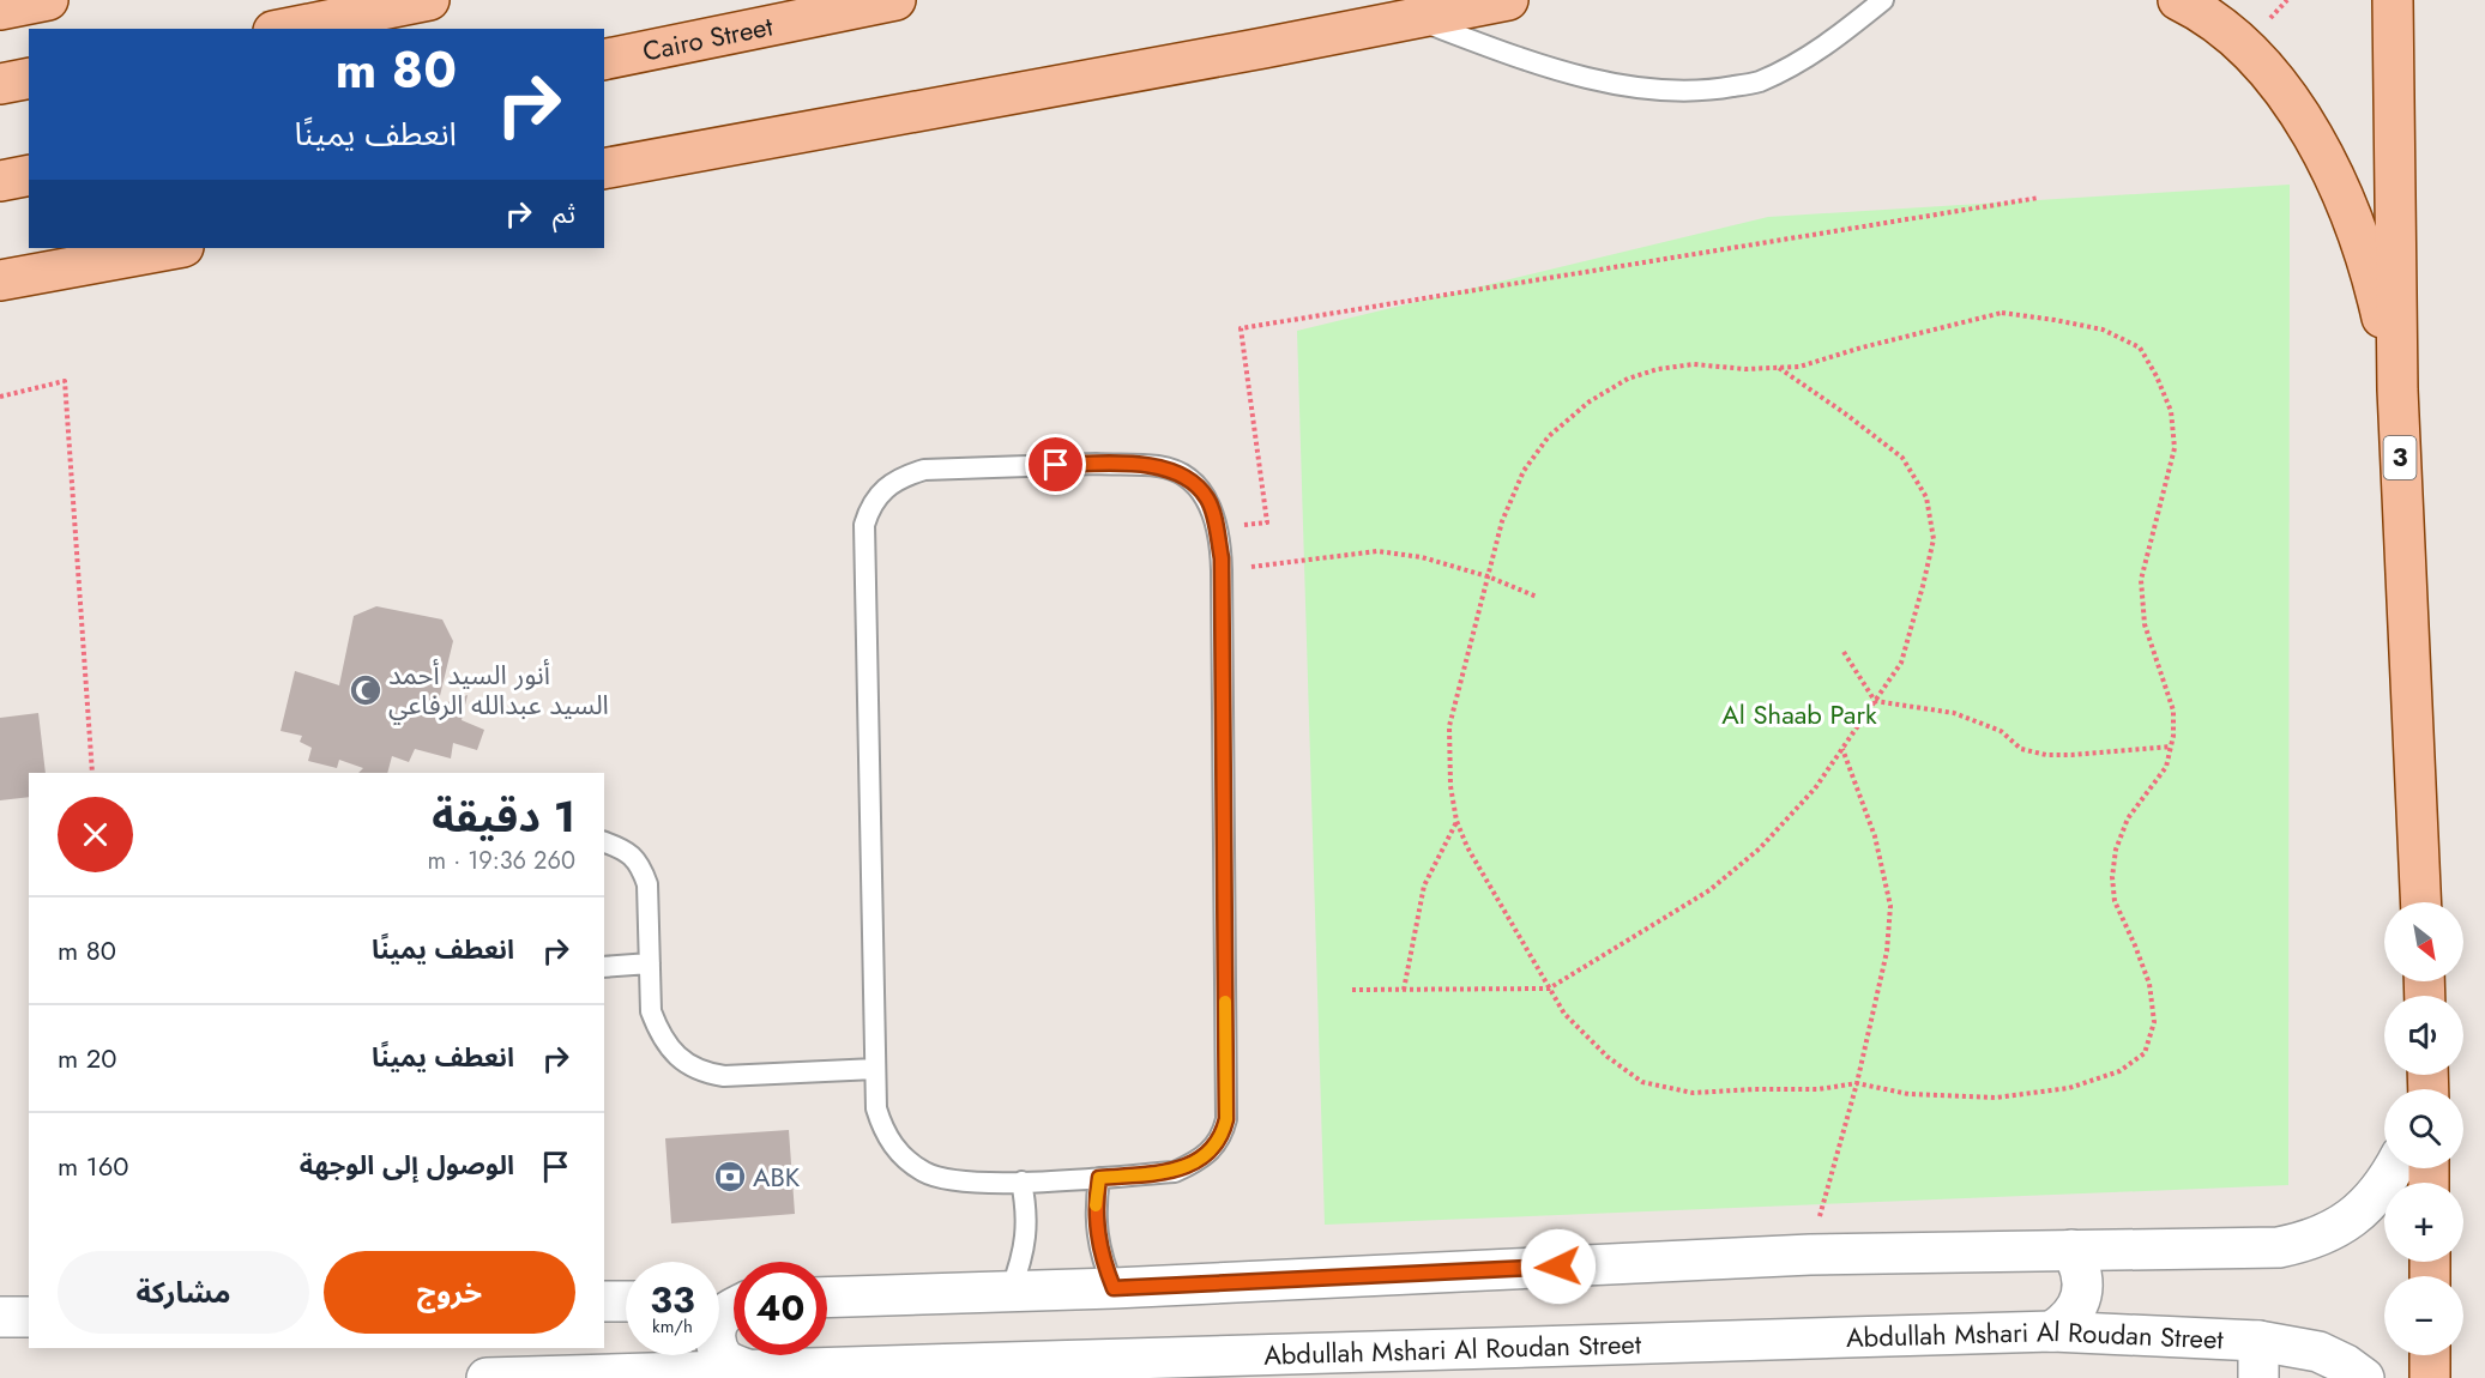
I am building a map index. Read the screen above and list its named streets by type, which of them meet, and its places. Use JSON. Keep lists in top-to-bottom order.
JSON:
{
  "streets": {
    "main road": ["Cairo Street", "3"],
    "street": ["Abdullah Mshari Al Roudan Street"]
  },
  "parks": ["Al Shaab Park"],
  "places": {
    "mosque": ["أنور السيد أحمد السيد عبدالله الرفاعي"],
    "bank": ["ABK"]
  },
  "north": "bottom right",
  "page": {
    "turn": ["80 m", "انعطف يمينًا"],
    "then": "ثم",
    "heading": ["1 دقيقة", "260 m · 19:36"],
    "list": [
      {
        "name": "انعطف يمينًا",
        "value": "80 m"
      },
      {
        "name": "انعطف يمينًا",
        "value": "20 m"
      },
      {
        "name": "الوصول إلى الوجهة",
        "value": "160 m"
      }
    ],
    "map_buttons": ["+", "−"],
    "buttons": ["خروج", "مشاركة"],
    "speed": "33 km/h",
    "limit": "40"
  }
}
